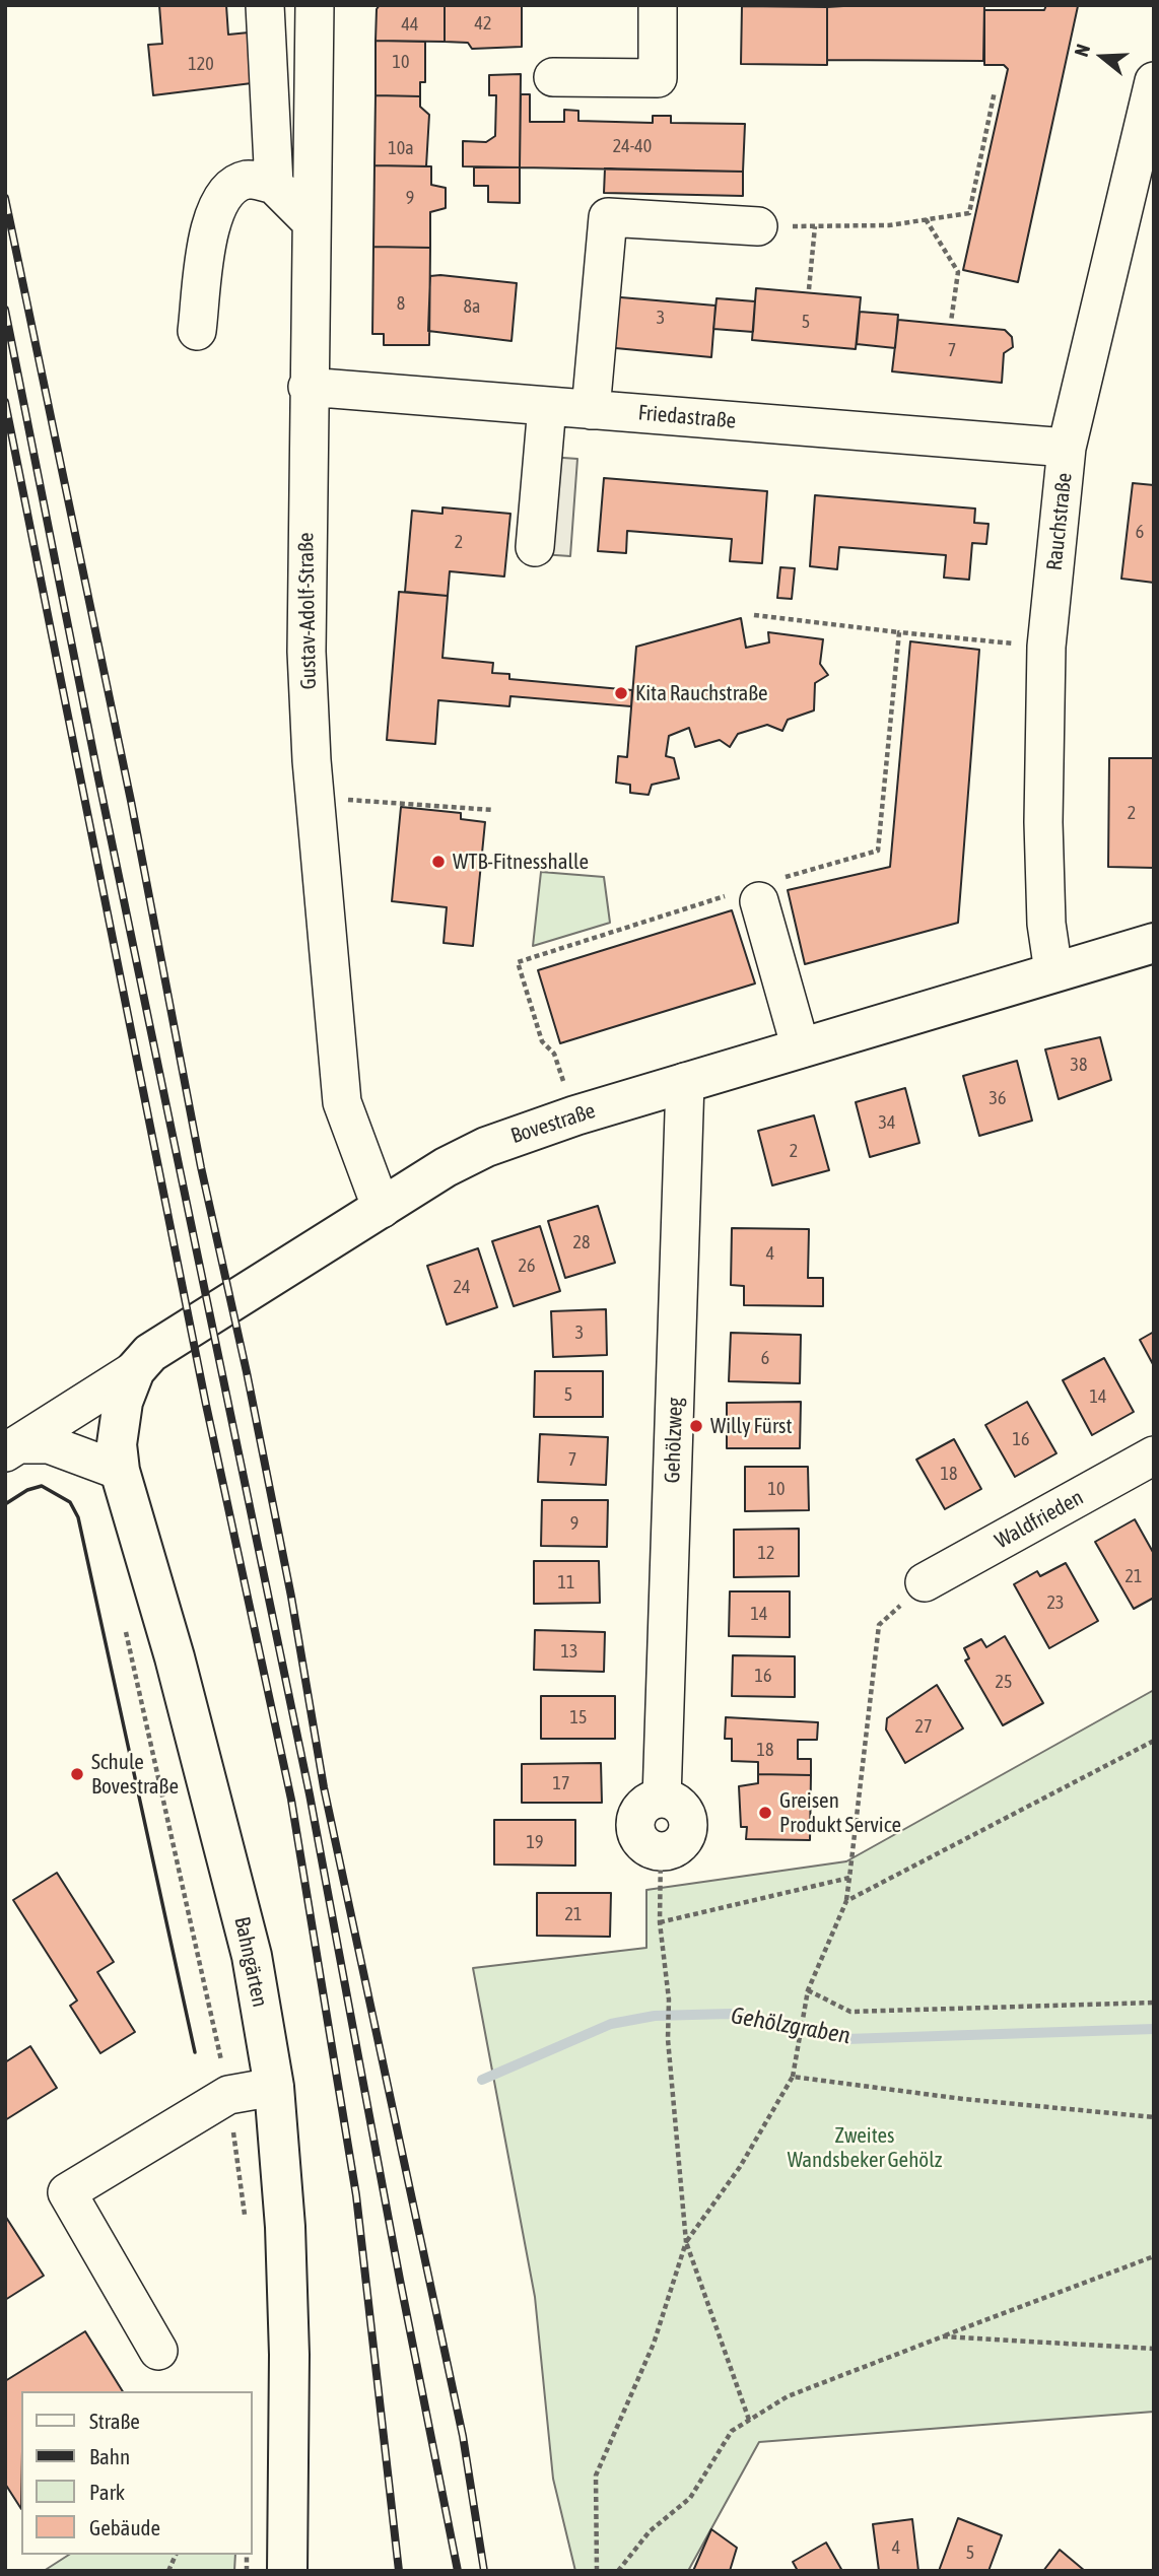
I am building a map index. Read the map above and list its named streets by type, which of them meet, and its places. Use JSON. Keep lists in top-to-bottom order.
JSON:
{
  "streets": {
    "main road": ["Bovestraße", "Bahngärten"],
    "street": [
      "Friedastraße",
      "Rauchstraße",
      "Gustav-Adolf-Straße",
      "Gehölzweg",
      "Waldfrieden"
    ]
  },
  "crossings": [
    ["Friedastraße", "Rauchstraße"],
    ["Friedastraße", "Gustav-Adolf-Straße"],
    ["Rauchstraße", "Bovestraße"],
    ["Gustav-Adolf-Straße", "Bovestraße"],
    ["Bovestraße", "Gehölzweg"],
    ["Bovestraße", "Bahngärten"]
  ],
  "water": ["Gehölzgraben"],
  "parks": ["Zweites Wandsbeker Gehölz"],
  "places": [
    "Kita Rauchstraße",
    "WTB-Fitnesshalle",
    "Willy Fürst",
    "Schule Bovestraße",
    "Greisen Produkt Service"
  ],
  "house_numbers": [
    "42",
    "44",
    "10",
    "120",
    "24-40",
    "10a",
    "9",
    "8",
    "8a",
    "3",
    "5",
    "7",
    "6",
    "2",
    "2",
    "38",
    "36",
    "34",
    "2",
    "28",
    "4",
    "26",
    "24",
    "3",
    "6",
    "5",
    "14",
    "16",
    "7",
    "18",
    "10",
    "9",
    "12",
    "21",
    "11",
    "23",
    "14",
    "13",
    "16",
    "25",
    "15",
    "27",
    "18",
    "17",
    "19",
    "21",
    "4",
    "5"
  ],
  "legend": [
    "Straße",
    "Bahn",
    "Park",
    "Gebäude"
  ],
  "north": "left"
}
